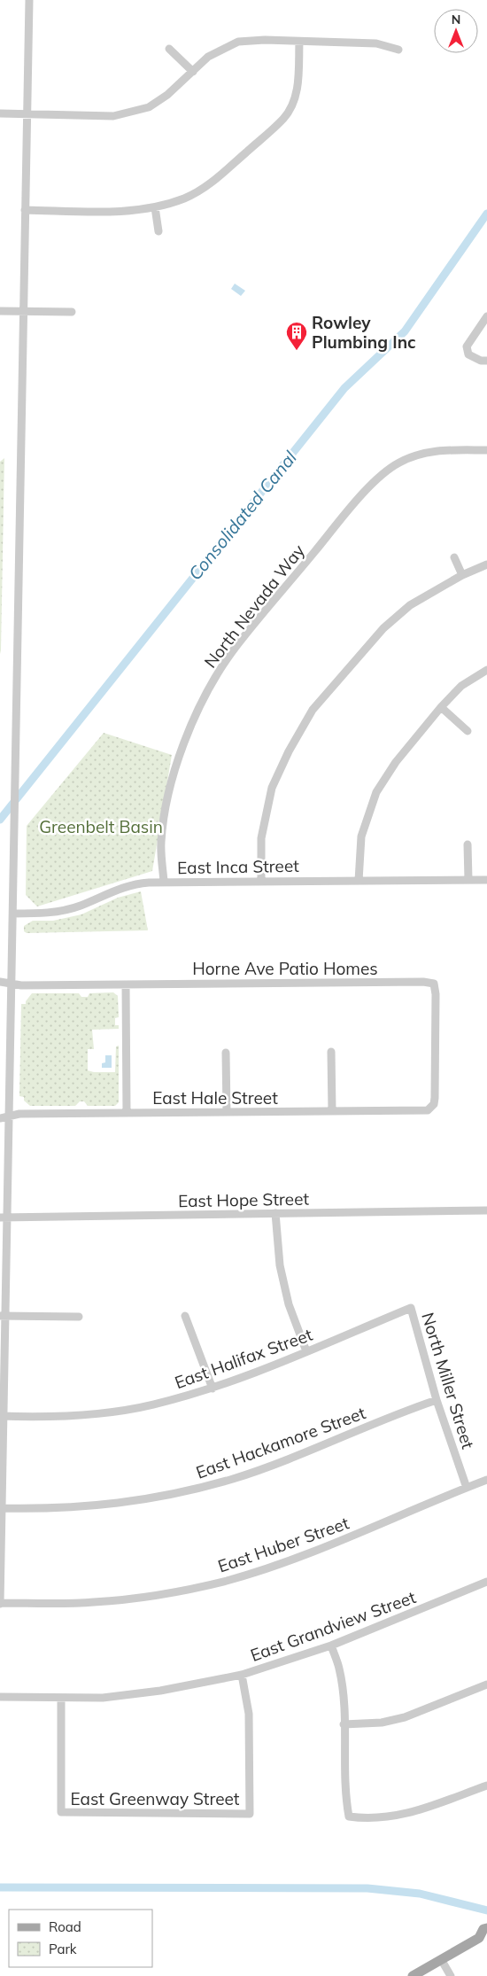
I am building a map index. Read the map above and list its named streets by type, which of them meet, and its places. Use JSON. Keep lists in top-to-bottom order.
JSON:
{
  "streets": {
    "street": [
      "North Nevada Way",
      "East Inca Street",
      "Horne Ave Patio Homes",
      "East Hale Street",
      "East Hope Street",
      "East Halifax Street",
      "North Miller Street",
      "East Hackamore Street",
      "East Huber Street",
      "East Grandview Street",
      "East Greenway Street"
    ]
  },
  "crossings": [
    ["North Nevada Way", "East Inca Street"],
    ["Horne Ave Patio Homes", "East Hale Street"],
    ["East Halifax Street", "North Miller Street"],
    ["North Miller Street", "East Hackamore Street"],
    ["North Miller Street", "East Huber Street"],
    ["East Grandview Street", "East Greenway Street"]
  ],
  "water": ["Consolidated Canal"],
  "parks": ["Greenbelt Basin"],
  "places": {
    "building": ["Rowley Plumbing Inc"]
  },
  "legend": ["Road", "Park"],
  "north": "top"
}
